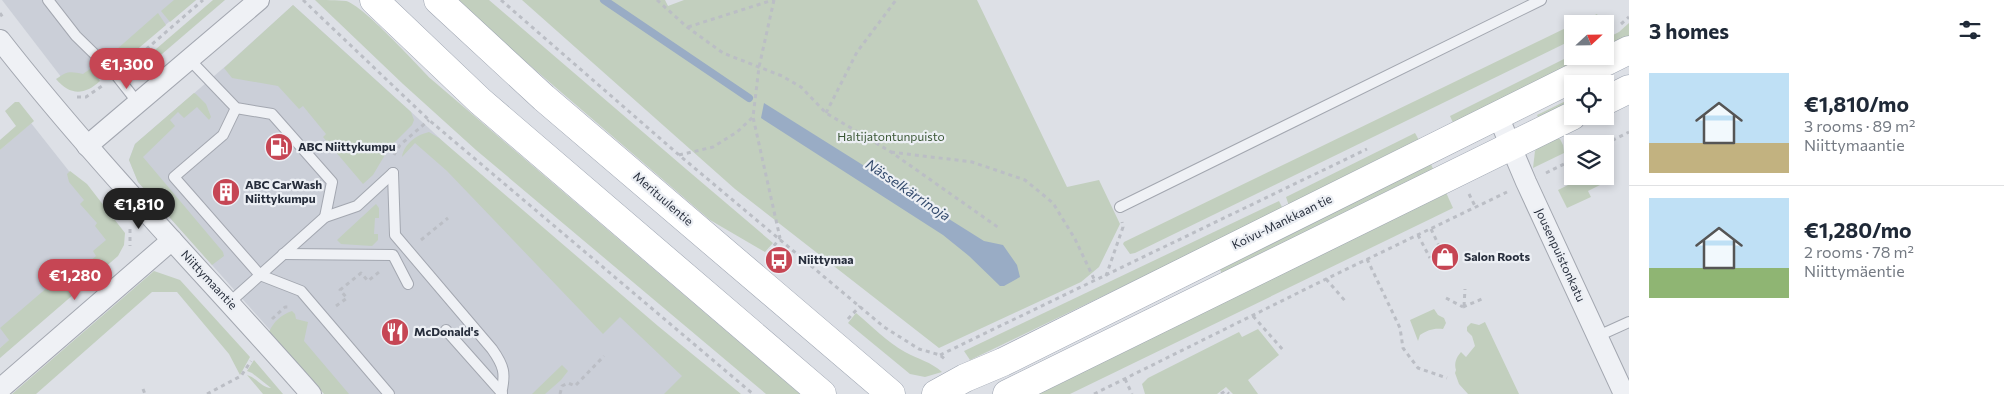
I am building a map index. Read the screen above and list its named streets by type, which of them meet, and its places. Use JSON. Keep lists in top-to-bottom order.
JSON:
{
  "streets": {
    "main road": ["Merituulentie", "Koivu-Mankkaan tie"],
    "street": ["Jousenpuistonkatu", "Niittymaantie"]
  },
  "crossings": [
    ["Koivu-Mankkaan tie", "Jousenpuistonkatu"]
  ],
  "water": ["Nässelkärrinoja"],
  "parks": ["Haltijatontunpuisto"],
  "places": {
    "fuel station": ["ABC Niittykumpu"],
    "building": ["ABC CarWash Niittykumpu"],
    "shop": ["Salon Roots"],
    "bus stop": ["Niittymaa"],
    "restaurant": ["McDonald's"]
  },
  "north": "right",
  "page": {
    "heading": "3 homes",
    "price": ["€1,300", "€1,810", "€1,280"],
    "list": [
      {
        "name": "€1,810/mo",
        "note": "3 rooms · 89 m² · Niittymaantie"
      },
      {
        "name": "€1,280/mo",
        "note": "2 rooms · 78 m² · Niittymäentie"
      }
    ]
  }
}
